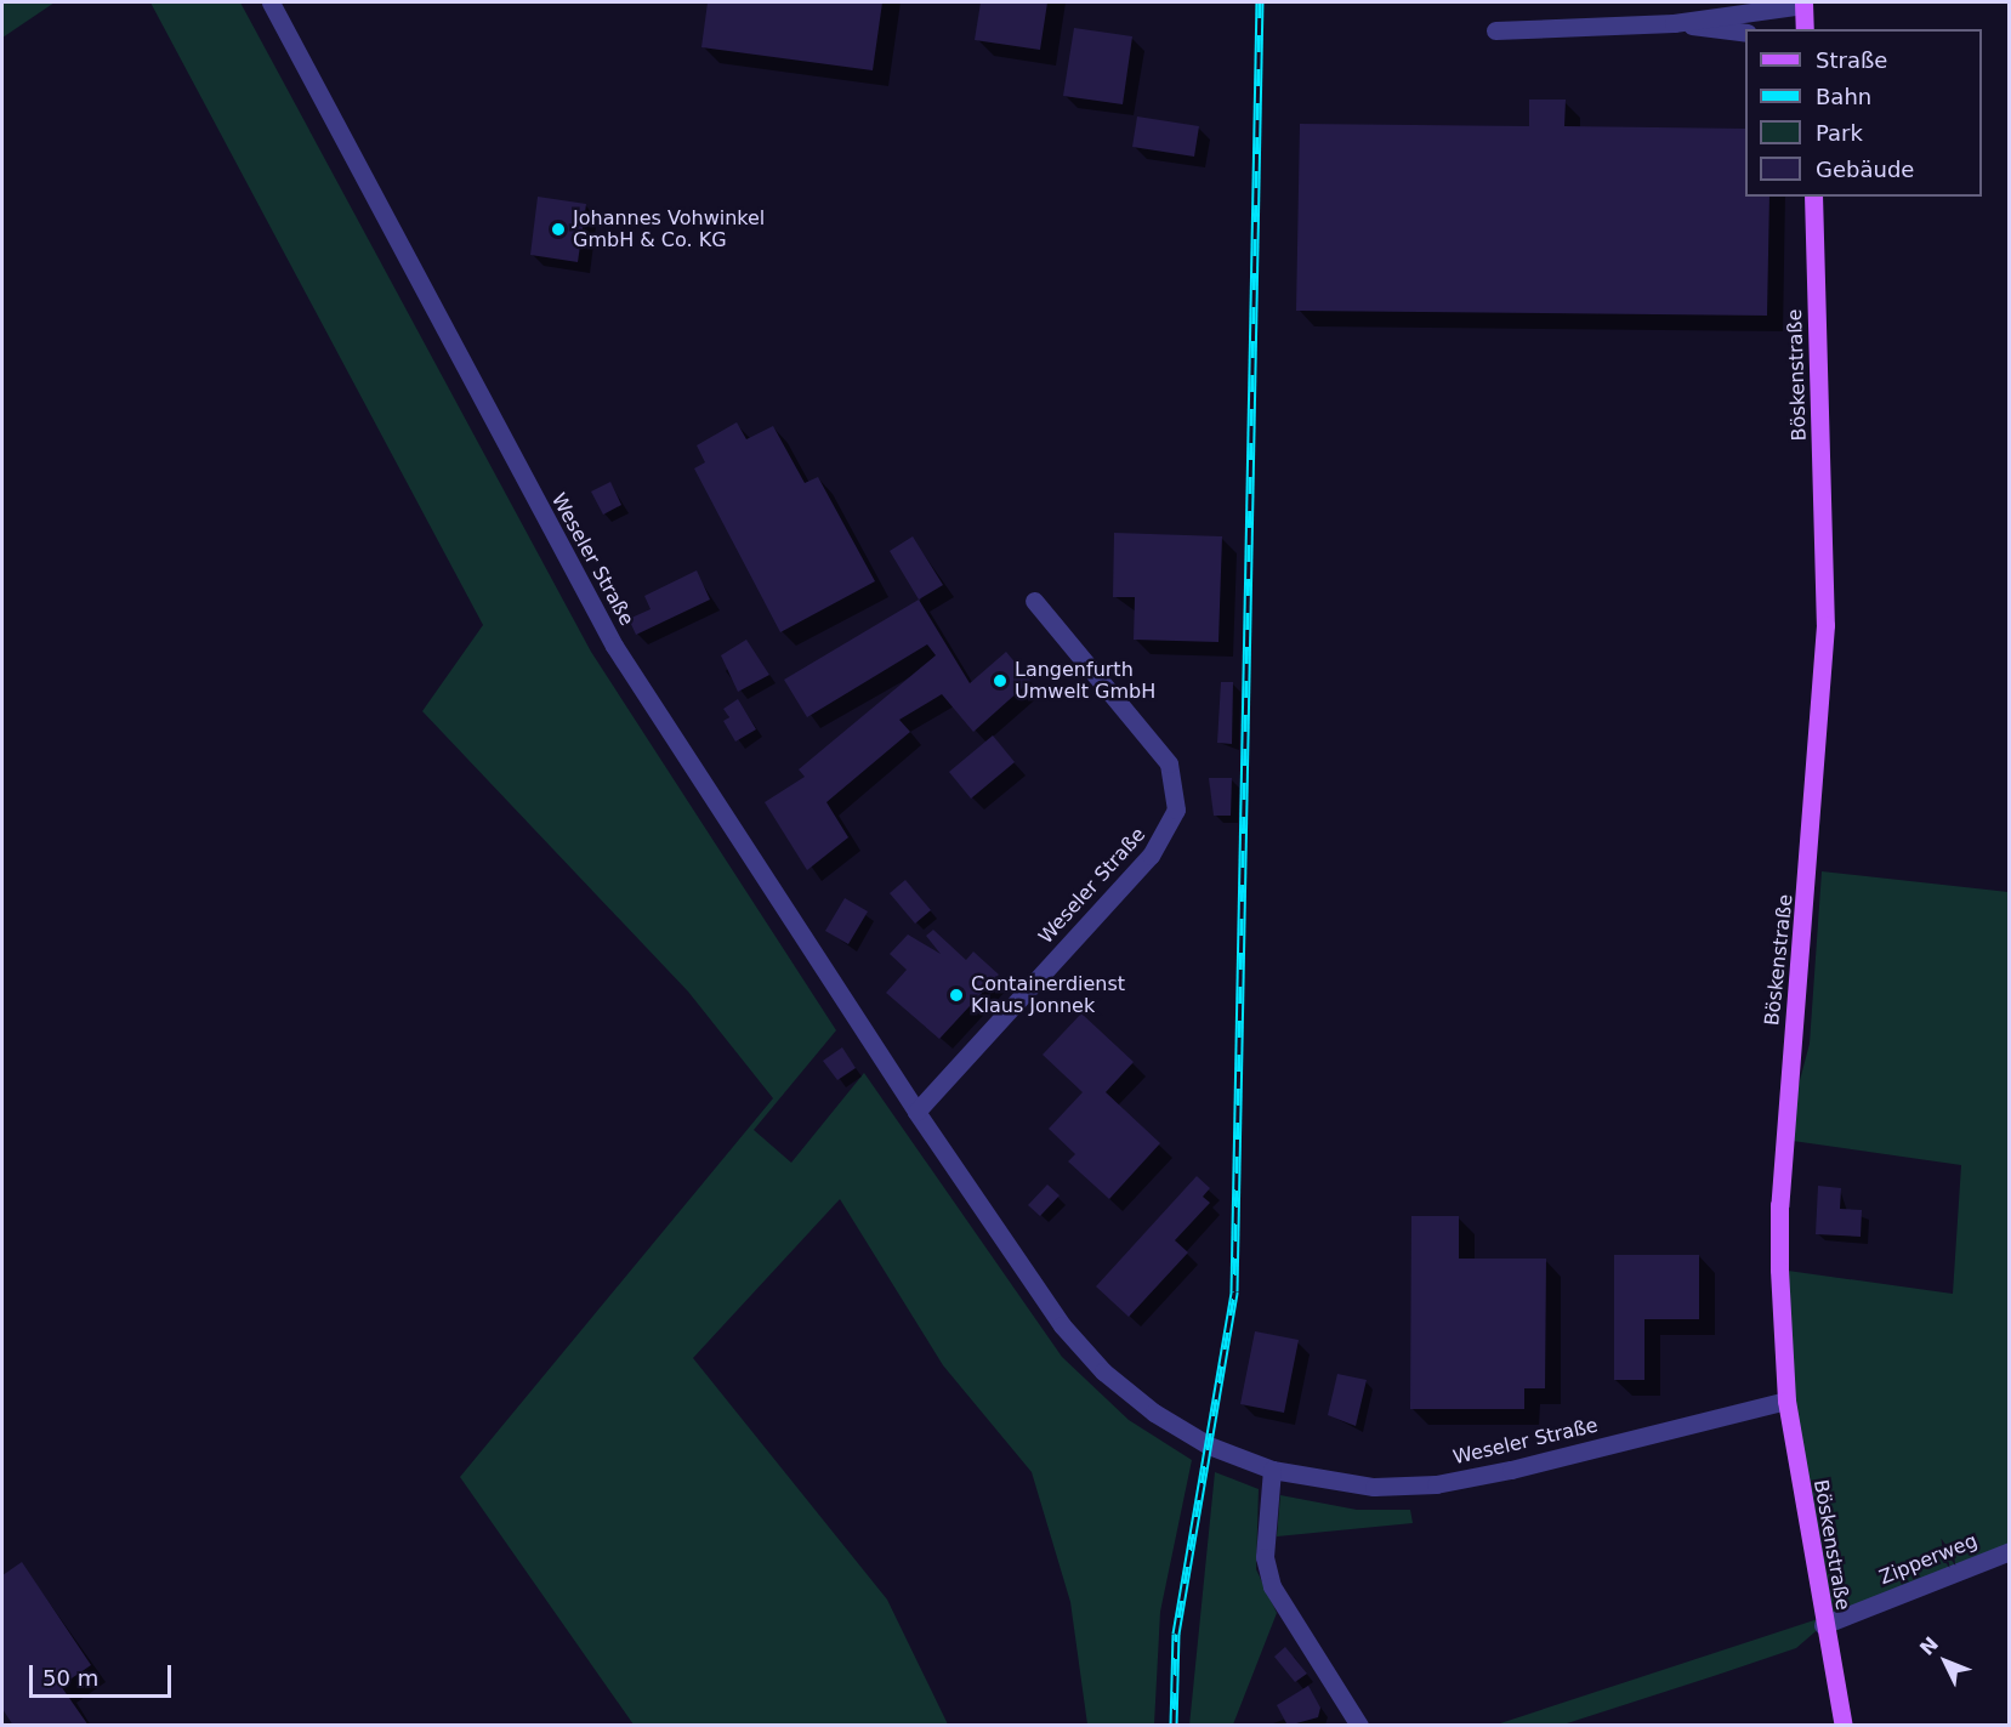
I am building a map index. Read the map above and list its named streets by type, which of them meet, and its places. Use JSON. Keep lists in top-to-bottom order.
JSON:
{
  "streets": {
    "main road": ["Böskenstraße"],
    "street": ["Weseler Straße", "Zipperweg"]
  },
  "crossings": [
    ["Böskenstraße", "Weseler Straße"],
    ["Böskenstraße", "Zipperweg"]
  ],
  "places": ["Johannes Vohwinkel GmbH & Co. KG", "Langenfurth Umwelt GmbH", "Containerdienst Klaus Jonnek"],
  "legend": [
    "Straße",
    "Bahn",
    "Park",
    "Gebäude"
  ],
  "scale_bar": "50 m",
  "north": "top left"
}
